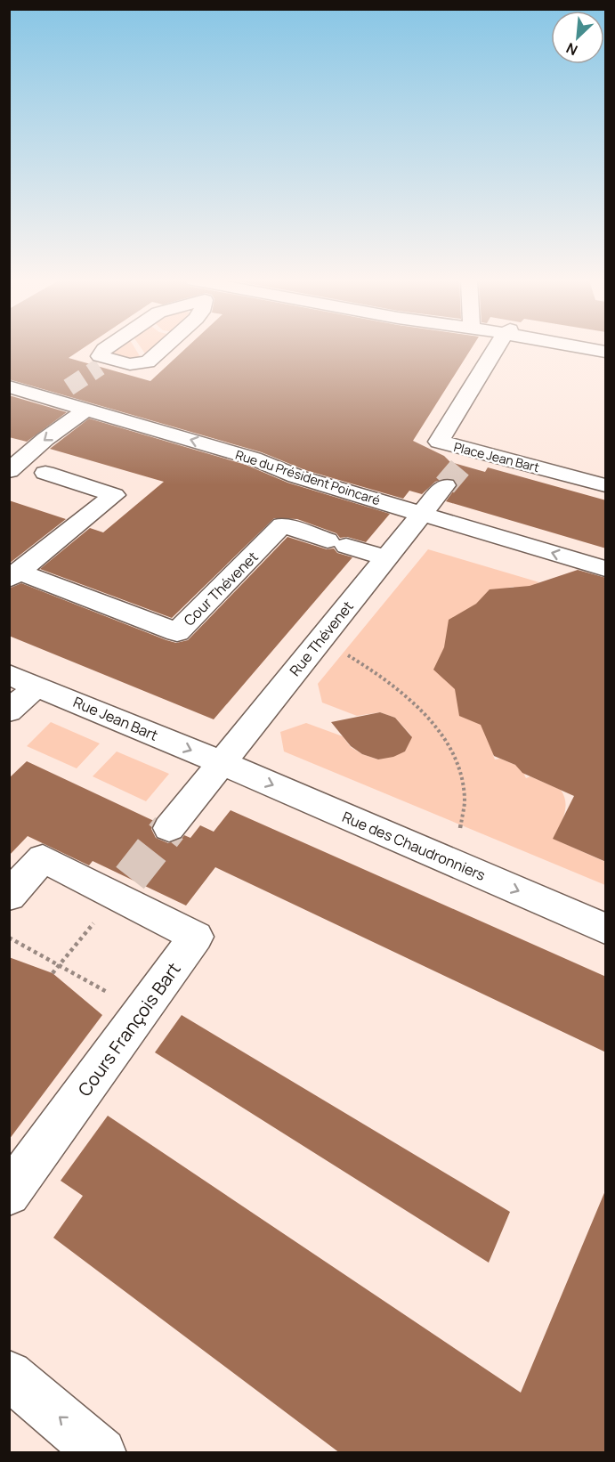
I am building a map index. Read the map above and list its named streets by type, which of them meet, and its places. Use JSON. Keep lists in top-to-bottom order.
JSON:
{
  "streets": {
    "street": [
      "Place Jean Bart",
      "Cour Thévenet",
      "Rue Thévenet",
      "Rue Jean Bart",
      "Rue des Chaudronniers",
      "Cours François Bart"
    ]
  },
  "crossings": [
    ["Cour Thévenet", "Rue Thévenet"],
    ["Rue Thévenet", "Rue Jean Bart"],
    ["Rue Thévenet", "Rue des Chaudronniers"],
    ["Rue Jean Bart", "Rue des Chaudronniers"]
  ],
  "one_way": ["Rue Jean Bart", "Rue des Chaudronniers"],
  "north": "bottom left"
}
